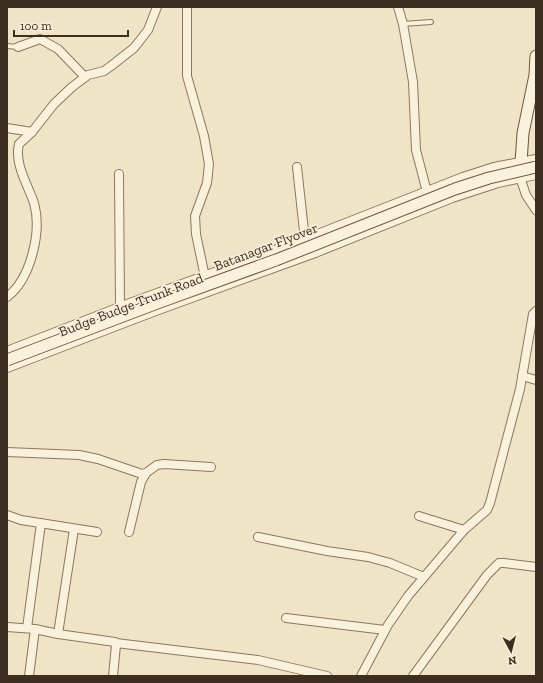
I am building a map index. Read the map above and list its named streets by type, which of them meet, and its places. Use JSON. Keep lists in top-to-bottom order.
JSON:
{
  "streets": {
    "main road": ["Batanagar Flyover"],
    "street": ["Budge Budge Trunk Road"]
  },
  "scale_bar": "100 m",
  "north": "bottom"
}
